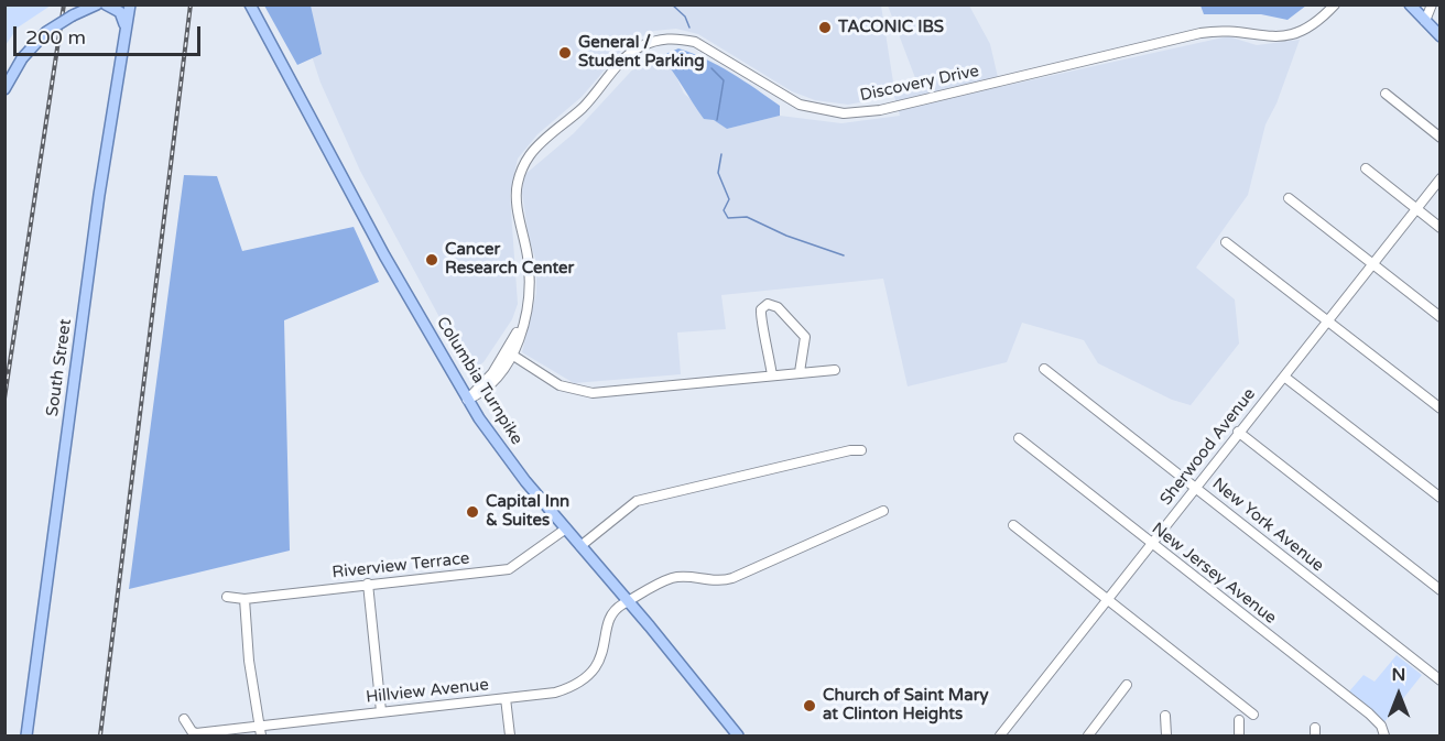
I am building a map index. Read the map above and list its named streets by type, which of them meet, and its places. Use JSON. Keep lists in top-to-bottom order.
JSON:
{
  "streets": {
    "main road": ["South Street", "Columbia Turnpike"],
    "street": [
      "Discovery Drive",
      "Sherwood Avenue",
      "New York Avenue",
      "Riverview Terrace",
      "New Jersey Avenue",
      "Hillview Avenue"
    ]
  },
  "crossings": [
    ["Discovery Drive", "Columbia Turnpike"],
    ["Columbia Turnpike", "Riverview Terrace"],
    ["Columbia Turnpike", "Hillview Avenue"],
    ["Sherwood Avenue", "New York Avenue"],
    ["Sherwood Avenue", "New Jersey Avenue"]
  ],
  "places": [
    "TACONIC IBS",
    "General / Student Parking",
    "Cancer Research Center",
    "Capital Inn & Suites",
    "Church of Saint Mary at Clinton Heights"
  ],
  "scale_bar": "200 m",
  "north": "top"
}
